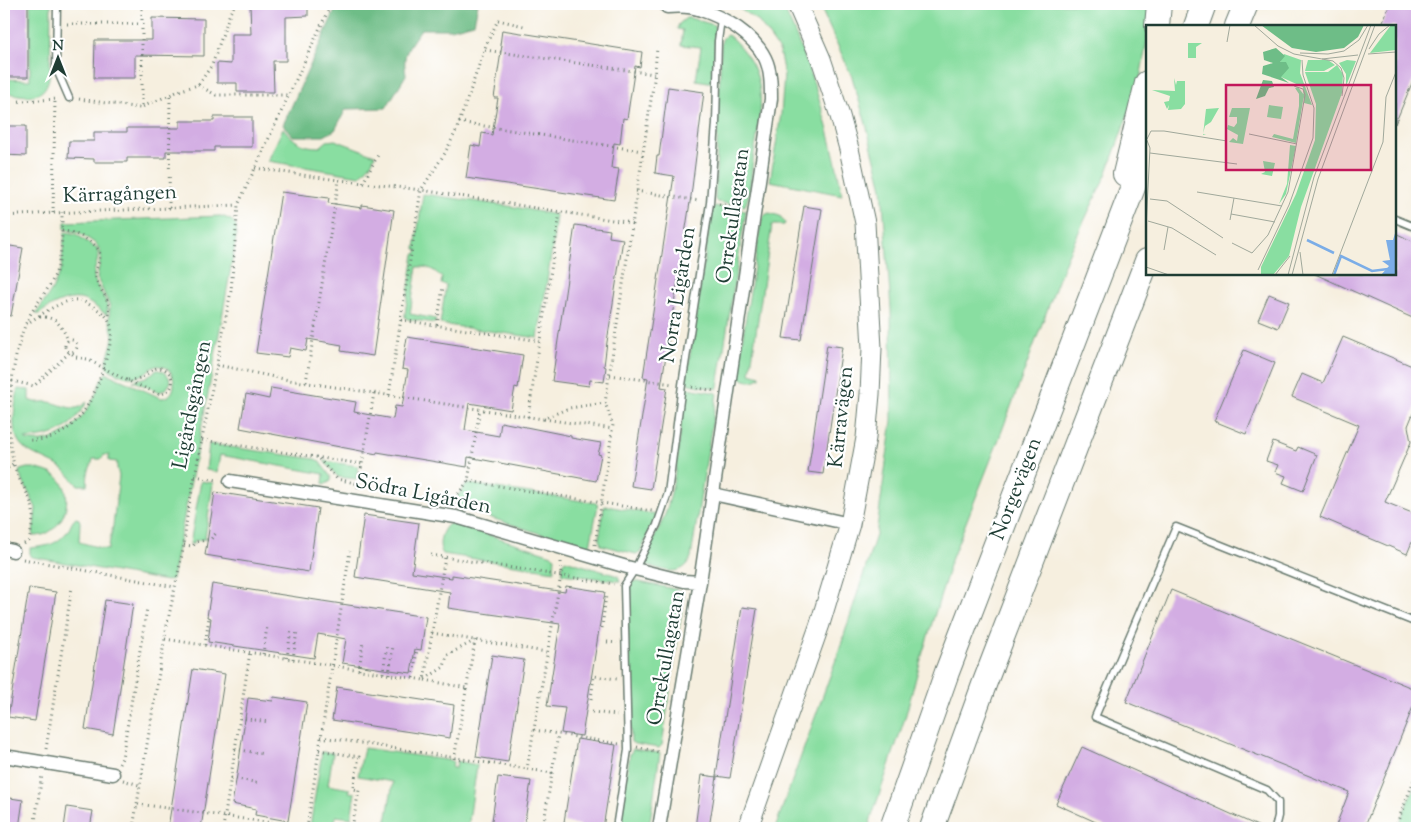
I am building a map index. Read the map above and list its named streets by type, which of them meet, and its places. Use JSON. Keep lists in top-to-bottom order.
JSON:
{
  "streets": {
    "highway": ["Norgevägen"],
    "street": ["Orrekullagatan", "Kärravägen", "Södra Ligården"],
    "lane": ["Norra Ligården"],
    "path": ["Kärragången", "Ligårdsgången"]
  },
  "crossings": [
    ["Kärragången", "Ligårdsgången"],
    ["Orrekullagatan", "Norra Ligården"],
    ["Orrekullagatan", "Södra Ligården"],
    ["Norra Ligården", "Södra Ligården"]
  ],
  "north": "top"
}
